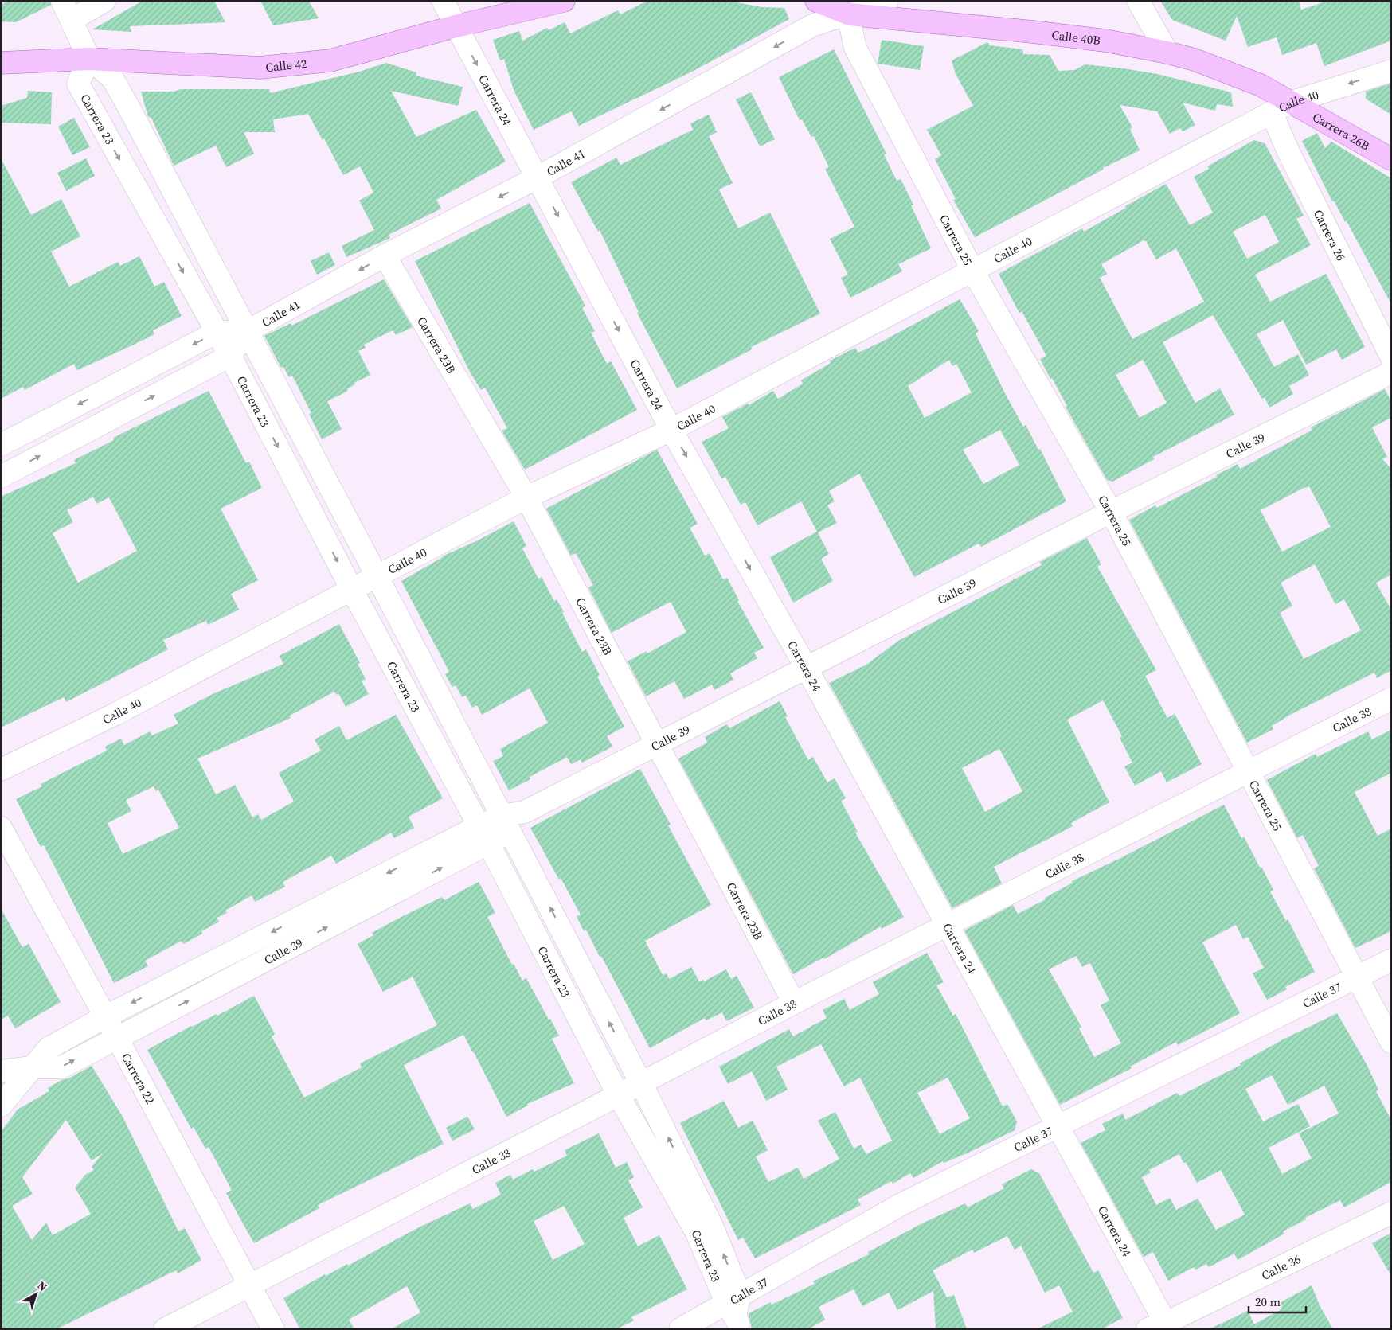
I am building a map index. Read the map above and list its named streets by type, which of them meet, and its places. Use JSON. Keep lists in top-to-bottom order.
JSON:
{
  "streets": {
    "main road": ["Calle 40B", "Calle 42", "Carrera 26B"],
    "street": [
      "Carrera 24",
      "Calle 40",
      "Carrera 23",
      "Calle 41",
      "Carrera 26",
      "Carrera 25",
      "Carrera 23B",
      "Calle 39",
      "Calle 38",
      "Calle 37",
      "Carrera 22",
      "Calle 36"
    ]
  },
  "crossings": [
    ["Calle 40B", "Calle 40"],
    ["Calle 40B", "Carrera 26B"],
    ["Calle 40B", "Calle 41"],
    ["Calle 40B", "Carrera 25"],
    ["Calle 42", "Carrera 24"],
    ["Calle 42", "Carrera 23"],
    ["Carrera 24", "Calle 40"],
    ["Carrera 24", "Calle 41"],
    ["Carrera 24", "Calle 39"],
    ["Carrera 24", "Calle 38"],
    ["Carrera 24", "Calle 37"],
    ["Carrera 24", "Calle 36"],
    ["Calle 40", "Carrera 23"],
    ["Calle 40", "Carrera 26B"],
    ["Calle 40", "Carrera 26"],
    ["Calle 40", "Carrera 25"],
    ["Calle 40", "Carrera 23B"],
    ["Carrera 23", "Calle 41"],
    ["Carrera 23", "Calle 39"],
    ["Carrera 23", "Calle 38"],
    ["Carrera 23", "Calle 37"],
    ["Calle 41", "Carrera 25"],
    ["Calle 41", "Carrera 23B"],
    ["Carrera 25", "Calle 39"],
    ["Carrera 25", "Calle 38"],
    ["Carrera 25", "Calle 37"],
    ["Carrera 23B", "Calle 39"],
    ["Carrera 23B", "Calle 38"],
    ["Calle 39", "Carrera 22"],
    ["Calle 38", "Carrera 22"]
  ],
  "one_way": ["Carrera 24"],
  "scale_bar": "20 m",
  "north": "top right"
}
